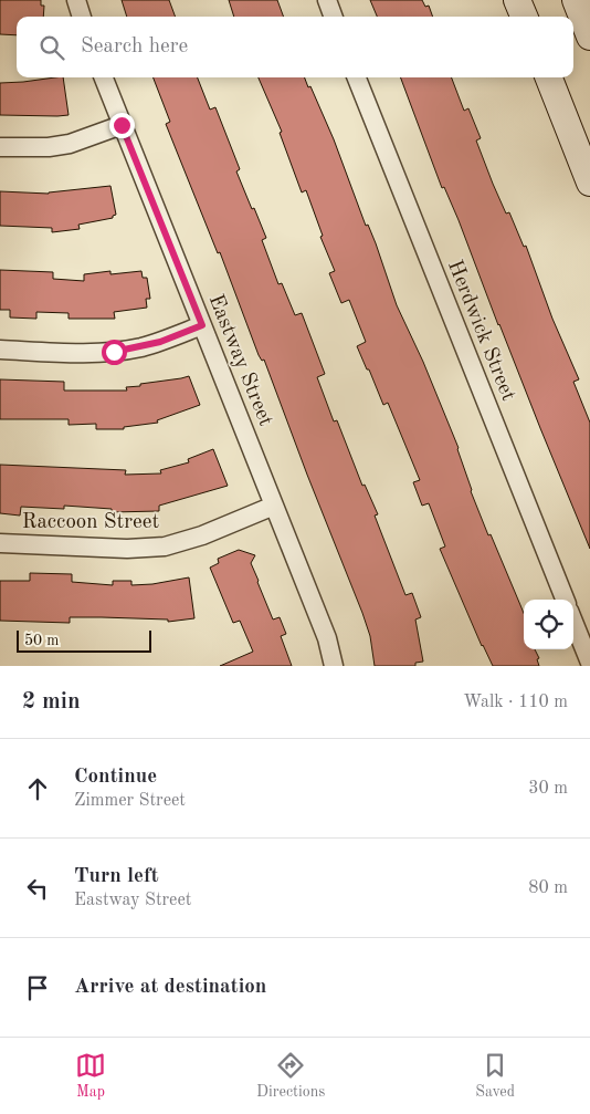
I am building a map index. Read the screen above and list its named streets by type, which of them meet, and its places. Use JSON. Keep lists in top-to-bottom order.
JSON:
{
  "streets": {
    "street": ["Herdwick Street", "Eastway Street", "Raccoon Street"]
  },
  "crossings": [
    ["Eastway Street", "Raccoon Street"]
  ],
  "scale_bar": "50 m",
  "page": {
    "search": "Search here",
    "scale": "50 m",
    "heading": ["2 min", "Walk · 110 m"],
    "list": [
      ["Continue", "Zimmer Street", "30 m"],
      ["Turn left", "Eastway Street", "80 m"],
      "Arrive at destination"
    ],
    "nav": ["Map", "Directions", "Saved"]
  }
}
